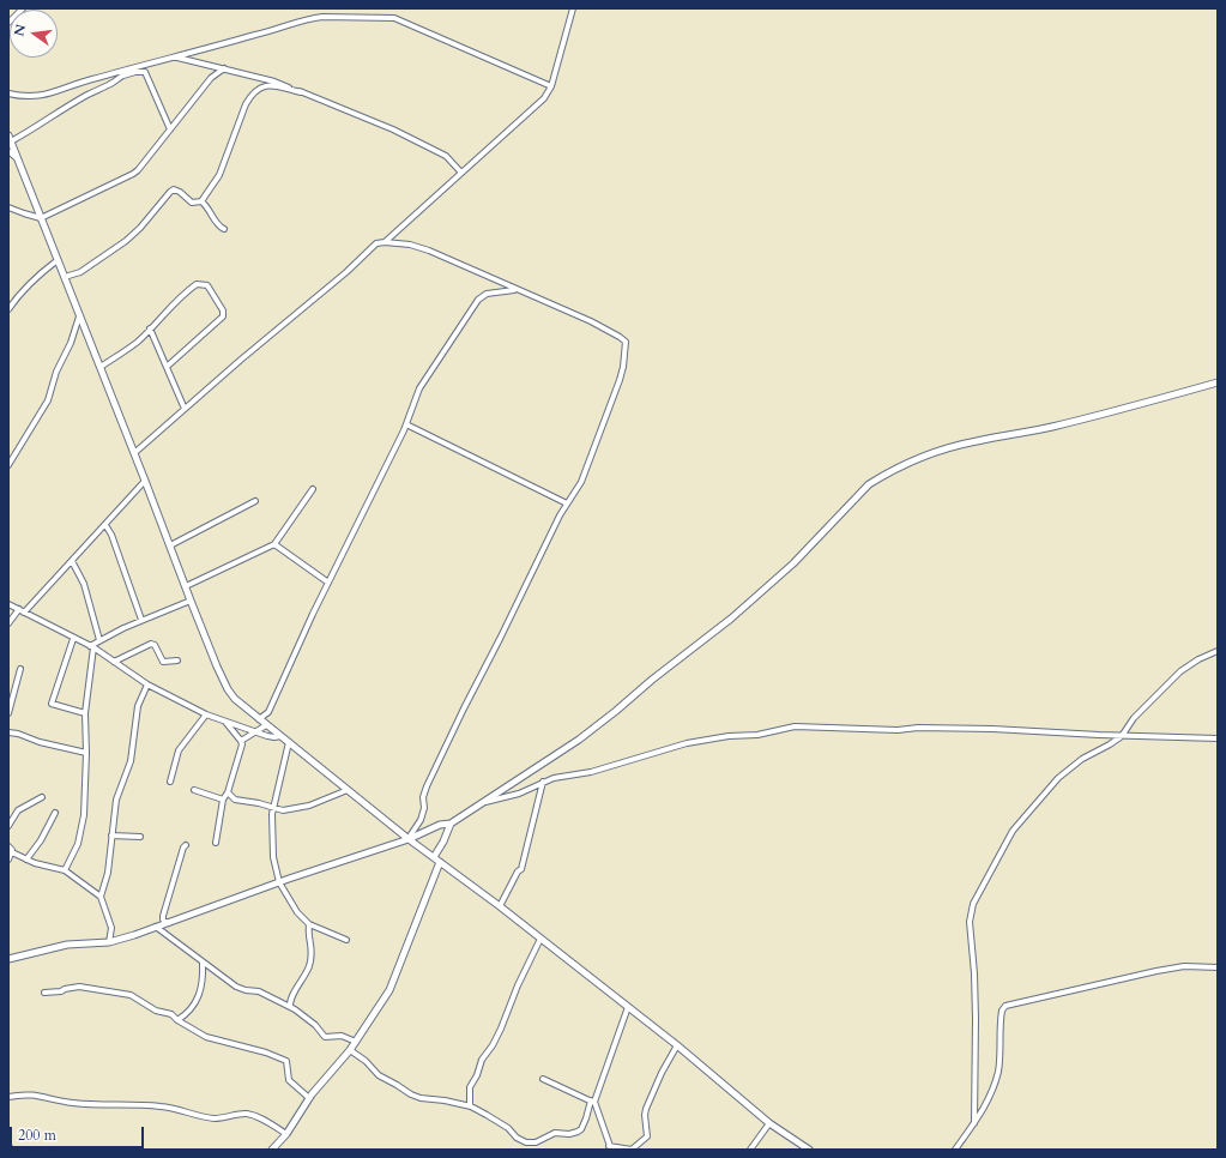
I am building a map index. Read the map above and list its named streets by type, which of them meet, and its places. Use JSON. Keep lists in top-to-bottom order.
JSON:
{
  "scale_bar": "200 m",
  "north": "left"
}
